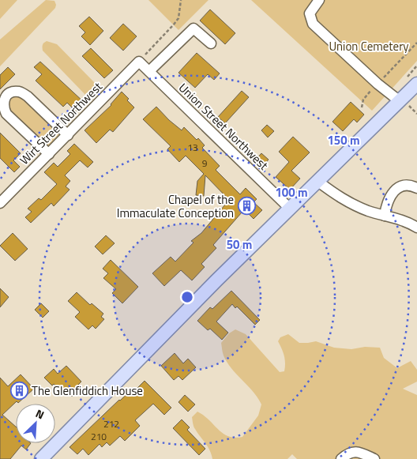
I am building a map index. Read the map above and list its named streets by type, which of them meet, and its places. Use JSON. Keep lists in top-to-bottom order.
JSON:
{
  "streets": {
    "street": ["Wirt Street Northwest", "Union Street Northwest"]
  },
  "crossings": [
    ["Wirt Street Northwest", "Union Street Northwest"]
  ],
  "parks": ["Union Cemetery"],
  "places": {
    "building": ["Chapel of the Immaculate Conception", "The Glenfiddich House"]
  },
  "house_numbers": [
    "13",
    "9",
    "212",
    "210"
  ],
  "north": "top right",
  "rings": ["150 m", "100 m", "50 m"]
}
